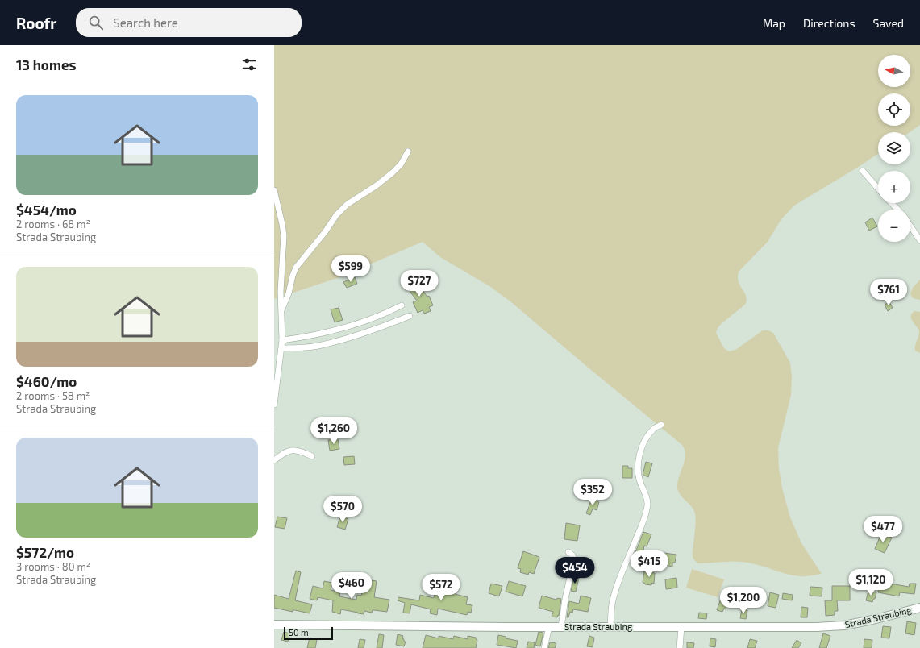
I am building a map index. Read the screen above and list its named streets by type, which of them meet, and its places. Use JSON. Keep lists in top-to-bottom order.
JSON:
{
  "streets": {
    "main road": ["Strada Straubing"]
  },
  "scale_bar": "50 m",
  "north": "left",
  "page": {
    "header": "Roofr",
    "search": "Search here",
    "nav": ["Map", "Directions", "Saved"],
    "heading": "13 homes",
    "map_buttons": ["+", "−"],
    "list": [
      {
        "name": "$454/mo",
        "note": "2 rooms · 68 m² · Strada Straubing"
      },
      {
        "name": "$460/mo",
        "note": "2 rooms · 58 m² · Strada Straubing"
      },
      {
        "name": "$572/mo",
        "note": "3 rooms · 80 m² · Strada Straubing"
      }
    ],
    "price": [
      "$599",
      "$727",
      "$761",
      "$1,260",
      "$352",
      "$570",
      "$477",
      "$415",
      "$454",
      "$1,120",
      "$460",
      "$572",
      "$1,200"
    ],
    "scale": "50 m"
  }
}
